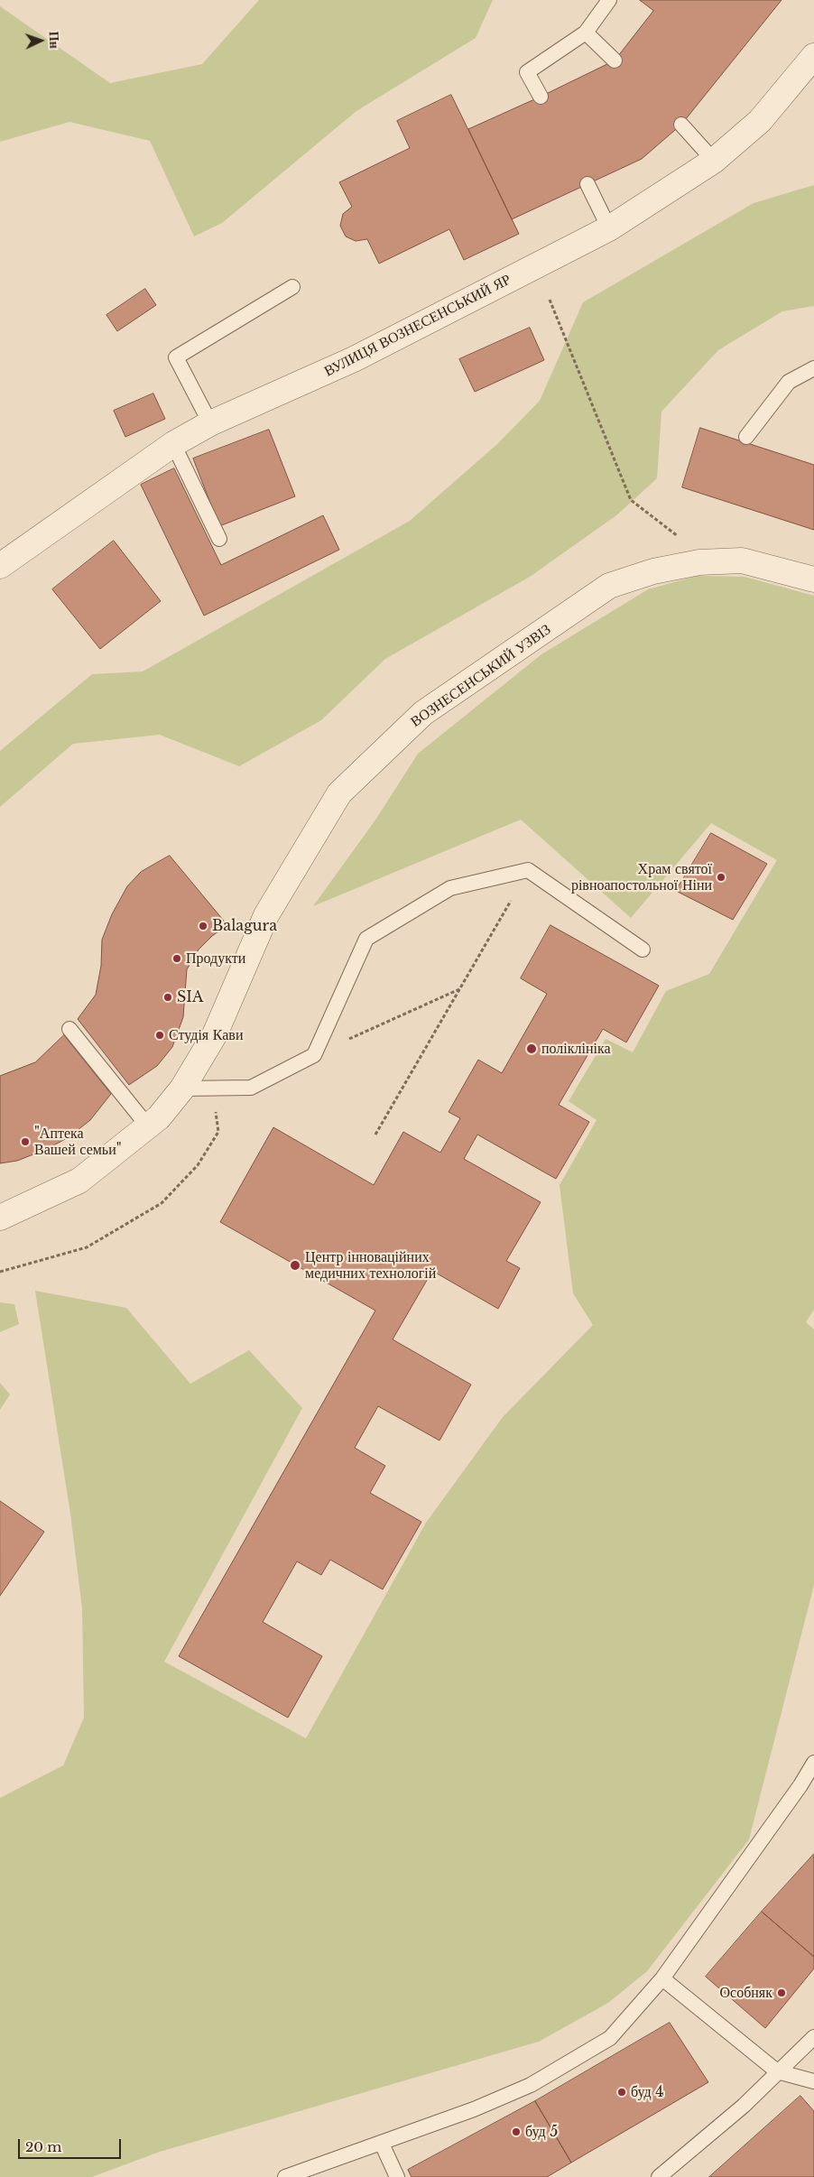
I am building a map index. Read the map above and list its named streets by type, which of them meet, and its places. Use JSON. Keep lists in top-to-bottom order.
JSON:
{
  "streets": {
    "street": ["ВУЛИЦЯ ВОЗНЕСЕНСЬКИЙ ЯР", "ВОЗНЕСЕНСЬКИЙ УЗВІЗ"]
  },
  "places": [
    "Храм святої рівноапостольної Ніни",
    "Balagura",
    "Продукти",
    "SIA",
    "Студія Кави",
    "поліклініка",
    "\"Аптека Вашей семьи\"",
    "Центр інноваційних медичних технологій",
    "Особняк",
    "буд 4",
    "буд 5"
  ],
  "scale_bar": "20 m",
  "north": "right"
}
